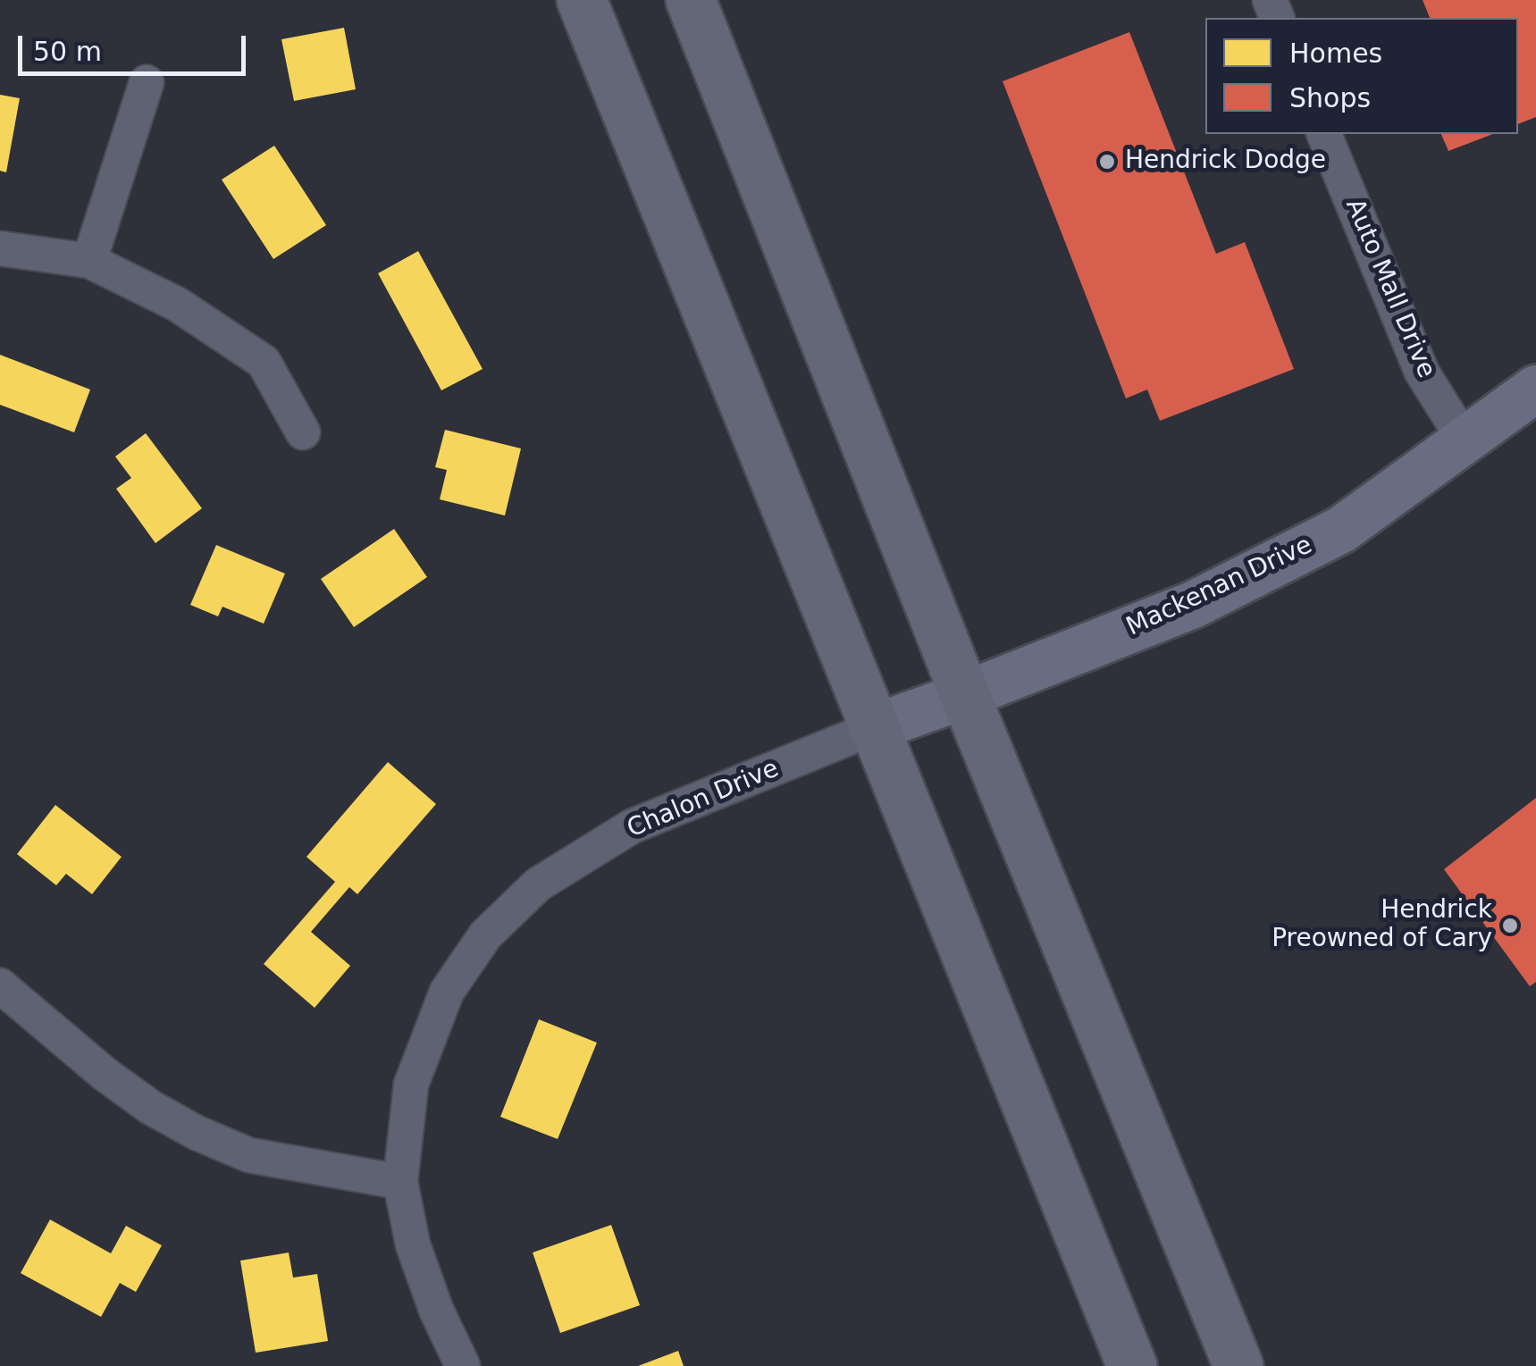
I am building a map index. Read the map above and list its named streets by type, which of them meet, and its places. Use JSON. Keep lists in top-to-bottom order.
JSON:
{
  "streets": {
    "street": ["Auto Mall Drive", "Mackenan Drive", "Chalon Drive"]
  },
  "crossings": [
    ["Auto Mall Drive", "Mackenan Drive"],
    ["Mackenan Drive", "Chalon Drive"]
  ],
  "places": ["Hendrick Dodge", "Hendrick Preowned of Cary"],
  "legend": ["Homes", "Shops"],
  "scale_bar": "50 m"
}
